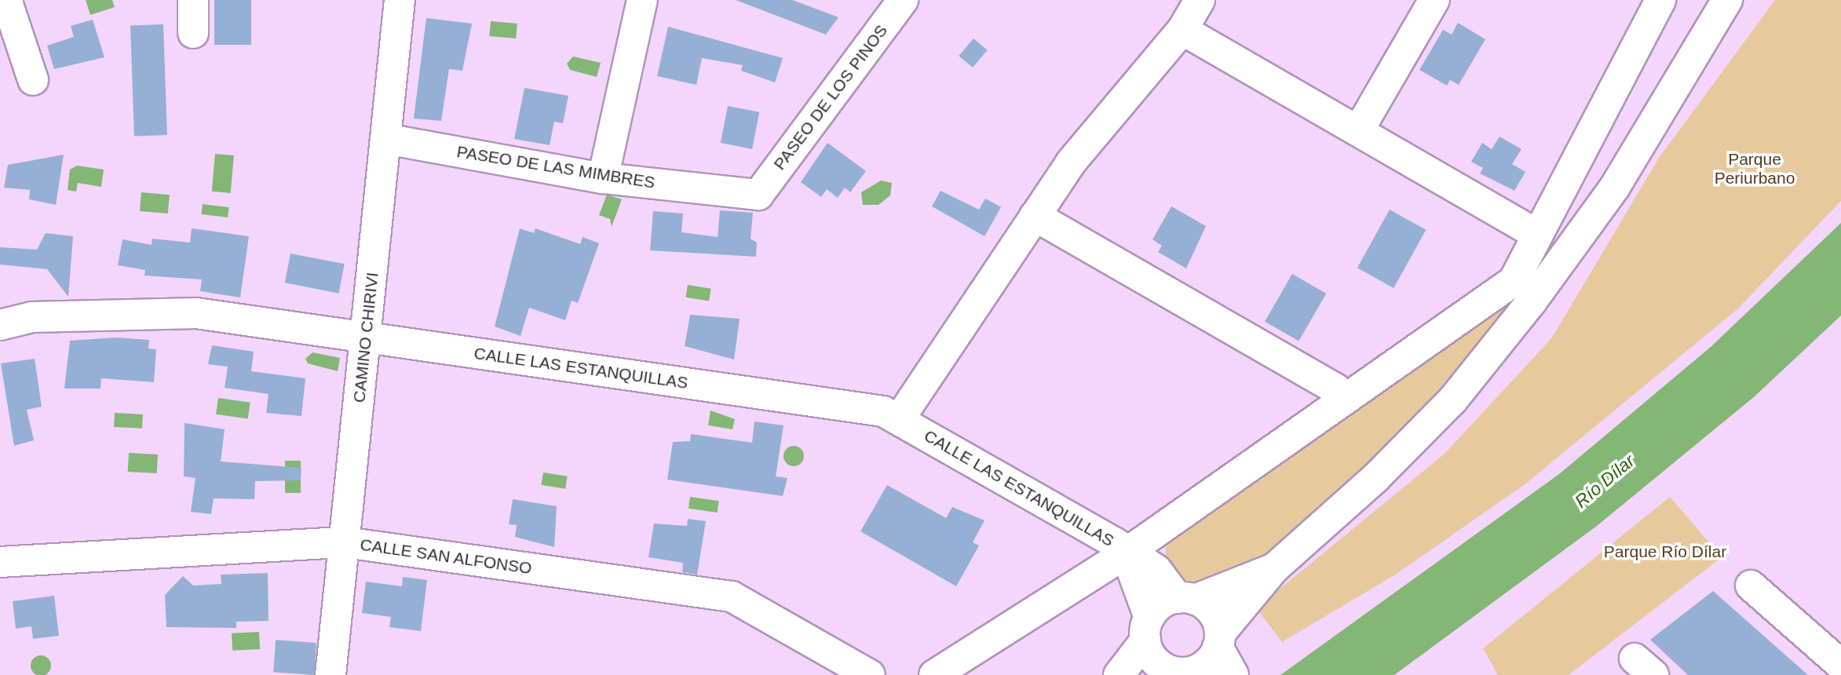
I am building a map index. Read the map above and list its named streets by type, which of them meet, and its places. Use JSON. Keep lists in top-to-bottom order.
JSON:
{
  "streets": {
    "street": [
      "PASEO DE LOS PINOS",
      "PASEO DE LAS MIMBRES",
      "CAMINO CHIRIVI",
      "CALLE LAS ESTANQUILLAS",
      "CALLE SAN ALFONSO"
    ]
  },
  "crossings": [
    ["PASEO DE LOS PINOS", "PASEO DE LAS MIMBRES"],
    ["PASEO DE LAS MIMBRES", "CAMINO CHIRIVI"],
    ["CAMINO CHIRIVI", "CALLE LAS ESTANQUILLAS"],
    ["CAMINO CHIRIVI", "CALLE SAN ALFONSO"]
  ],
  "water": ["Río Dílar"],
  "parks": ["Parque Periurbano", "Parque Río Dílar"]
}
